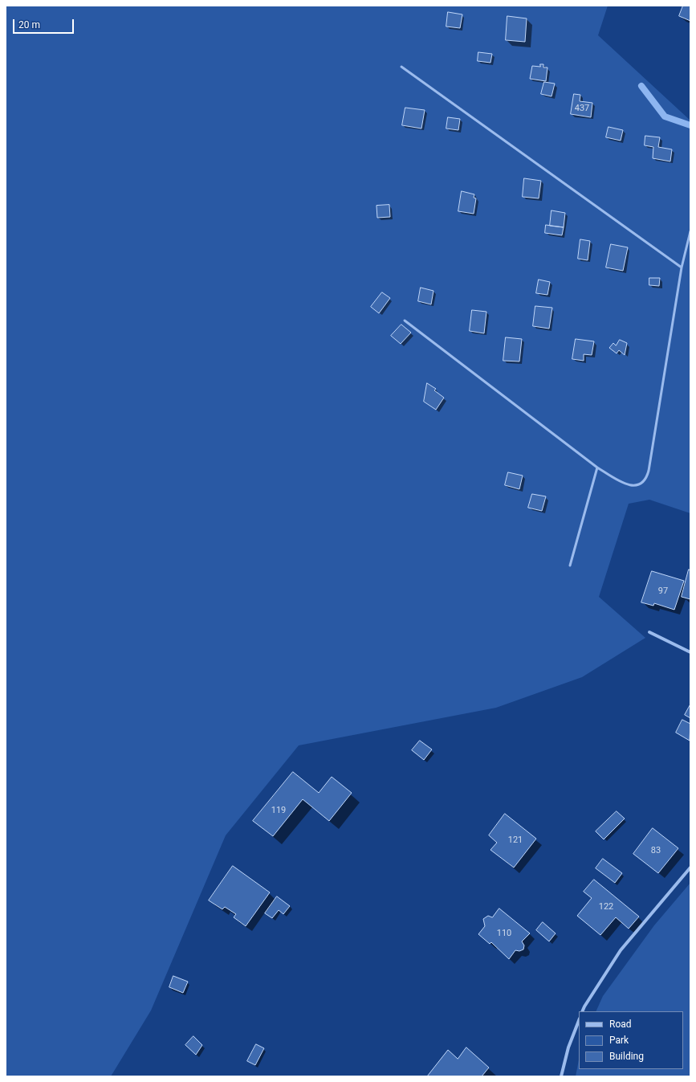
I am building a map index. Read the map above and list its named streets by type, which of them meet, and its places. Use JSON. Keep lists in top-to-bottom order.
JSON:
{
  "house_numbers": [
    "437",
    "97",
    "119",
    "121",
    "83",
    "122",
    "110"
  ],
  "legend": ["Road", "Park", "Building"],
  "scale_bar": "20 m"
}
